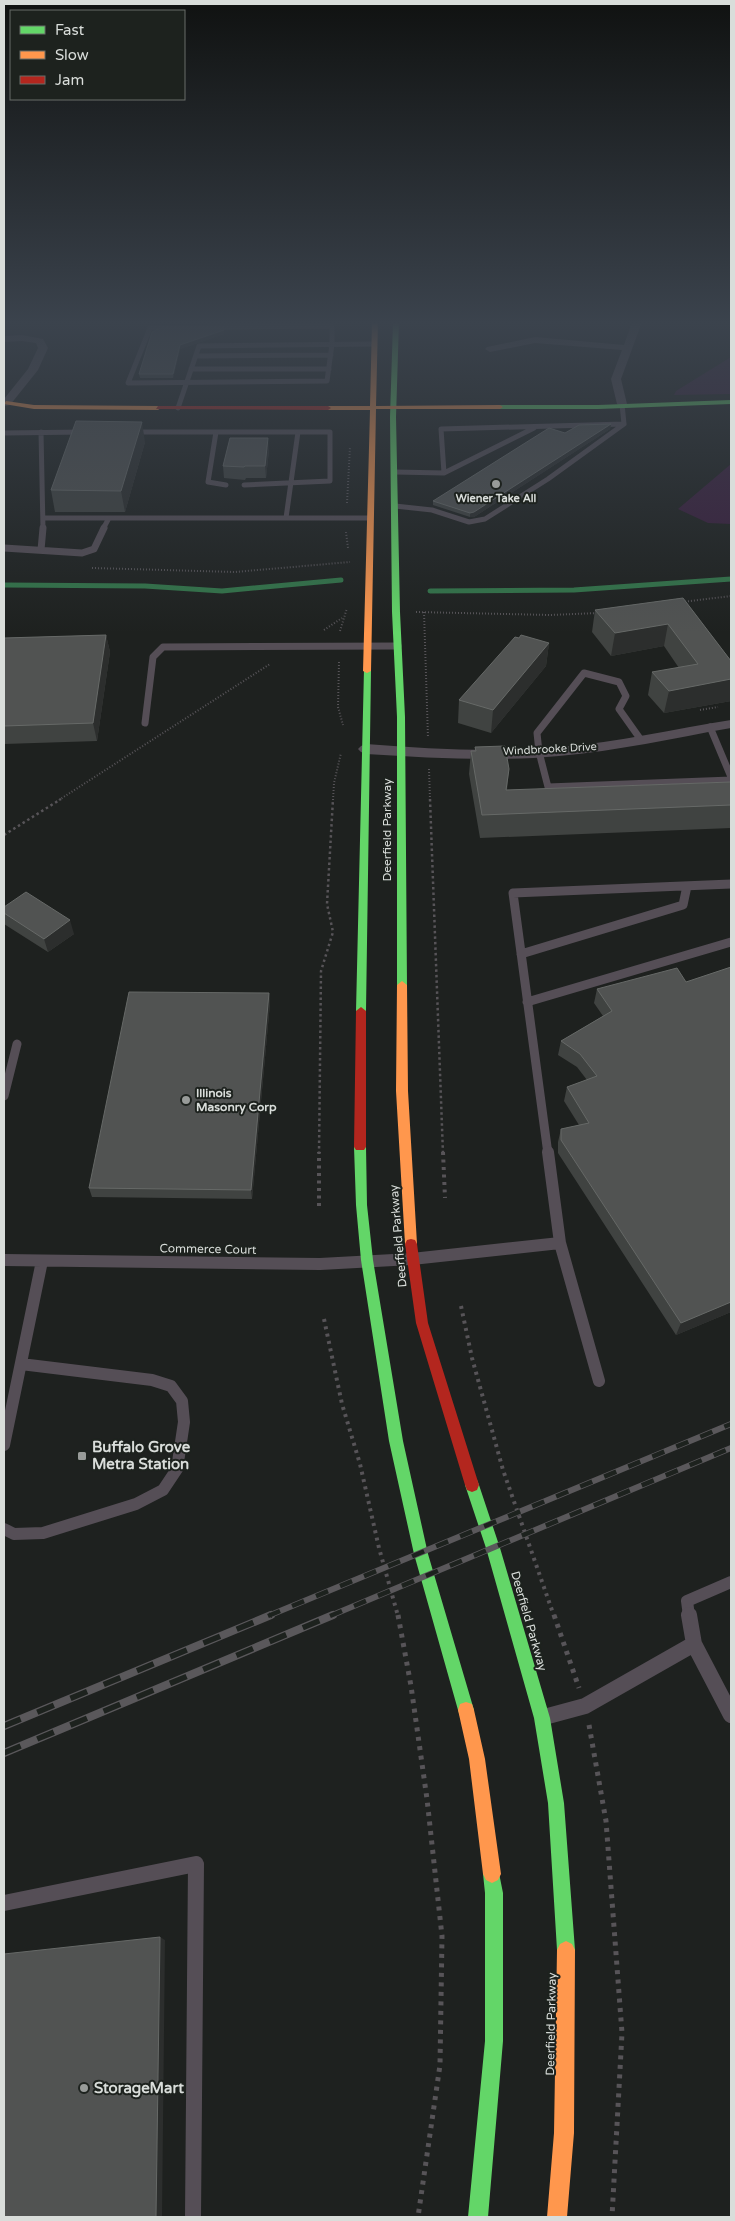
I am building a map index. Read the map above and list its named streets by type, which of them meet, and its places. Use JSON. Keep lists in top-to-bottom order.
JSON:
{
  "streets": {
    "main road": ["Deerfield Parkway"],
    "street": ["Windbrooke Drive"],
    "lane": ["Commerce Court"]
  },
  "crossings": [
    ["Windbrooke Drive", "Deerfield Parkway"],
    ["Deerfield Parkway", "Commerce Court"]
  ],
  "places": {
    "other": ["Wiener Take All", "Illinois Masonry Corp", "StorageMart"],
    "transit": ["Buffalo Grove Metra Station"]
  },
  "legend": ["Fast", "Slow", "Jam"]
}
